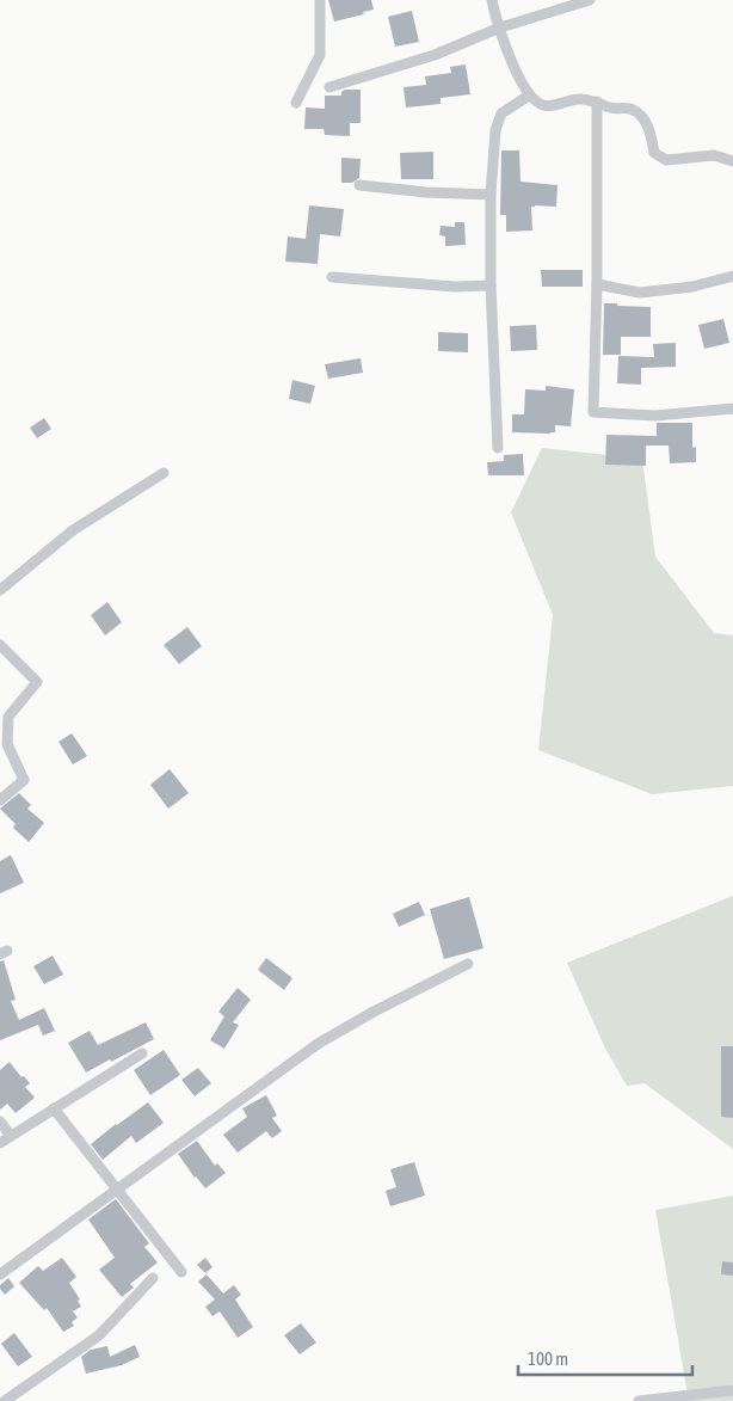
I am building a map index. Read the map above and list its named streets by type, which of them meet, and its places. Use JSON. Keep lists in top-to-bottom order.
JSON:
{
  "scale_bar": "100 m"
}
